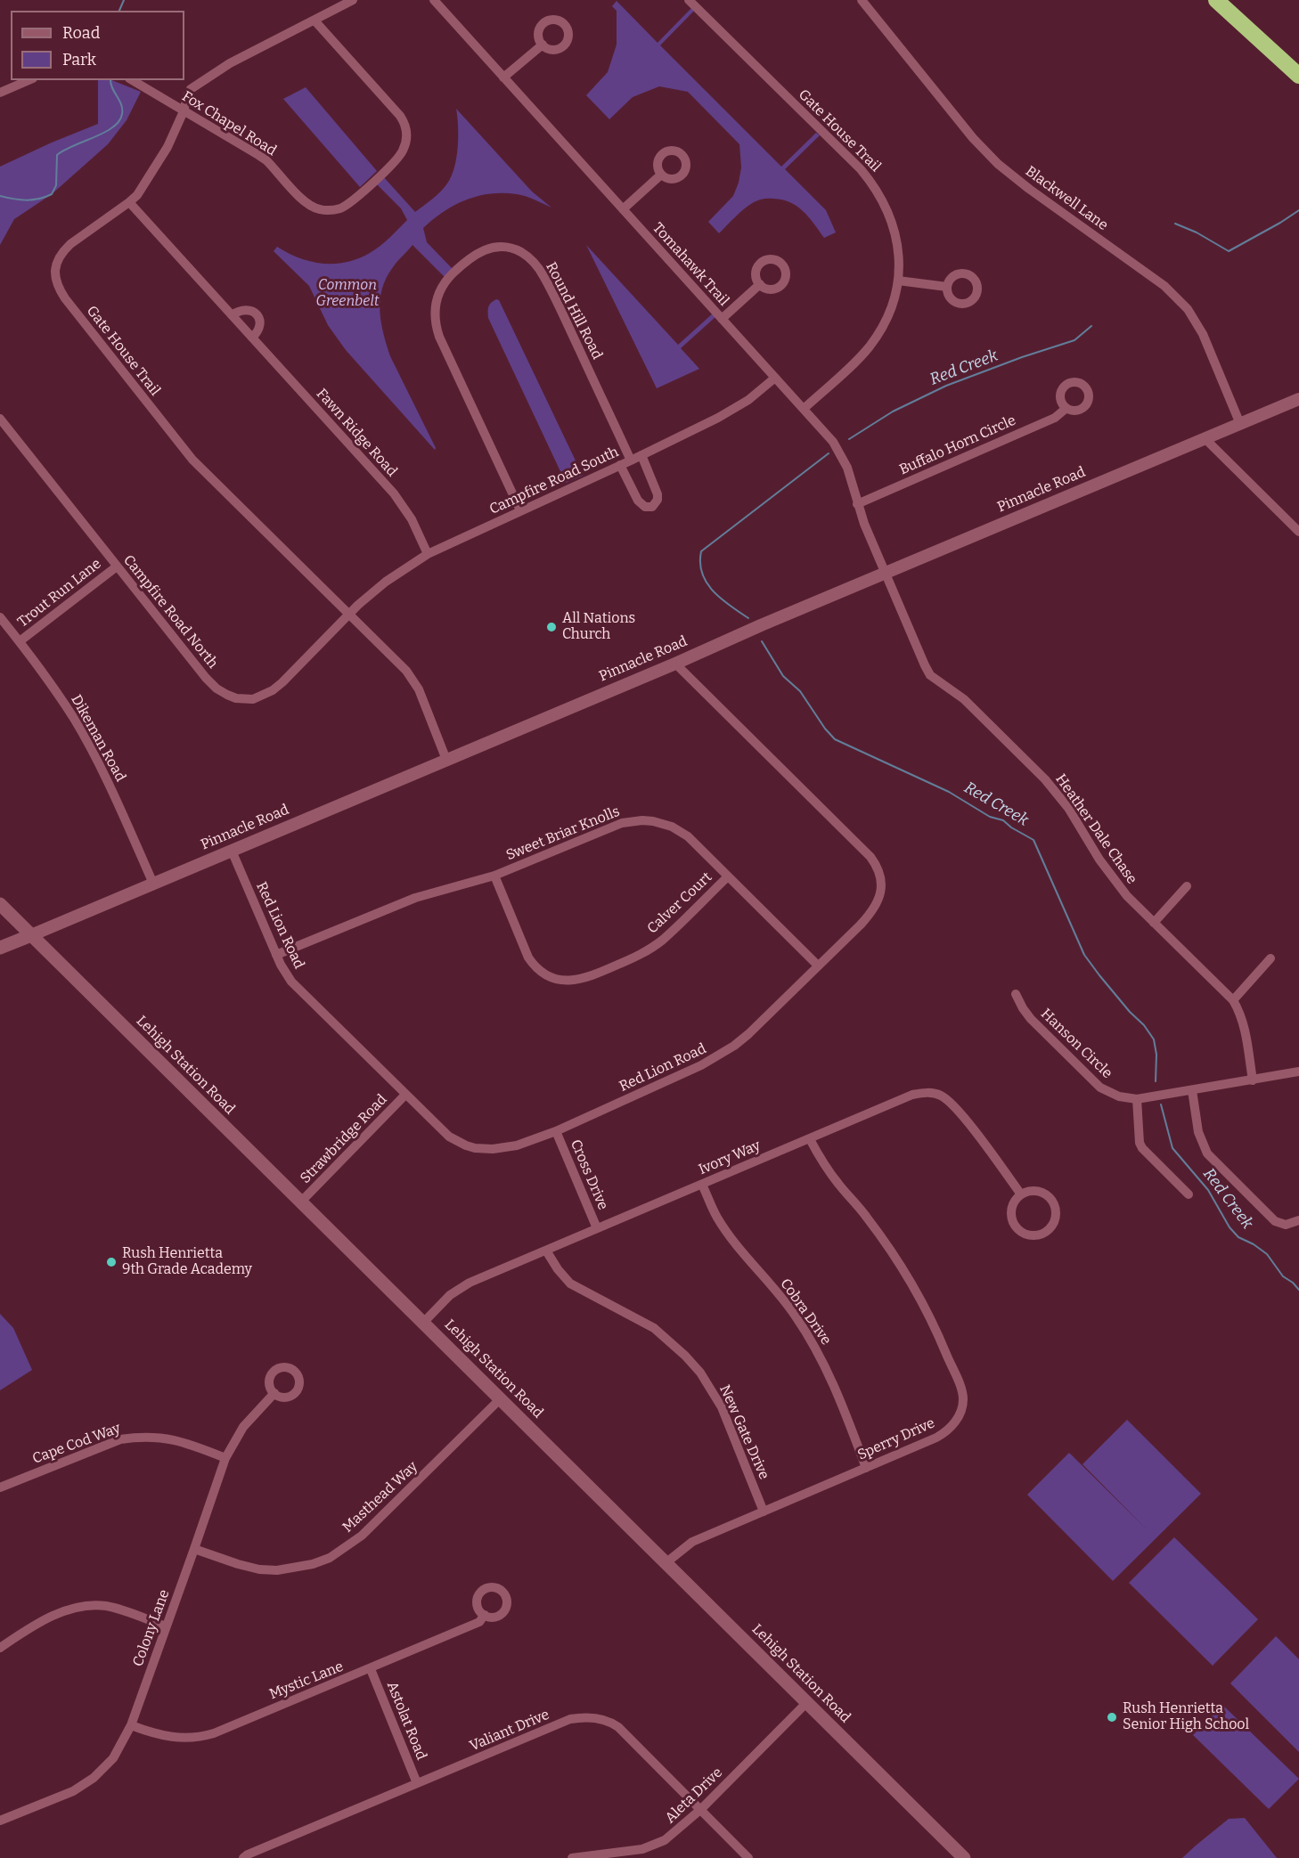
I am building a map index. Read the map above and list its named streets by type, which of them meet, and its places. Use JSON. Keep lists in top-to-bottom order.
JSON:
{
  "streets": {
    "main road": ["Pinnacle Road", "Lehigh Station Road"],
    "street": [
      "Fox Chapel Road",
      "Gate House Trail",
      "Blackwell Lane",
      "Tomahawk Trail",
      "Round Hill Road",
      "Fawn Ridge Road",
      "Buffalo Horn Circle",
      "Campfire Road South",
      "Trout Run Lane",
      "Campfire Road North",
      "Dikeman Road",
      "Heather Dale Chase",
      "Sweet Briar Knolls",
      "Calver Court",
      "Red Lion Road",
      "Hanson Circle",
      "Strawbridge Road",
      "Ivory Way",
      "Cross Drive",
      "Cobra Drive",
      "New Gate Drive",
      "Sperry Drive",
      "Cape Cod Way",
      "Masthead Way",
      "Colony Lane",
      "Mystic Lane",
      "Astolat Road",
      "Valiant Drive",
      "Aleta Drive"
    ]
  },
  "crossings": [
    ["Fox Chapel Road", "Gate House Trail"],
    ["Gate House Trail", "Tomahawk Trail"],
    ["Gate House Trail", "Fawn Ridge Road"],
    ["Gate House Trail", "Campfire Road South"],
    ["Gate House Trail", "Pinnacle Road"],
    ["Gate House Trail", "Campfire Road North"],
    ["Blackwell Lane", "Pinnacle Road"],
    ["Tomahawk Trail", "Buffalo Horn Circle"],
    ["Tomahawk Trail", "Campfire Road South"],
    ["Tomahawk Trail", "Pinnacle Road"],
    ["Tomahawk Trail", "Heather Dale Chase"],
    ["Round Hill Road", "Campfire Road South"],
    ["Fawn Ridge Road", "Campfire Road South"],
    ["Campfire Road South", "Campfire Road North"],
    ["Pinnacle Road", "Dikeman Road"],
    ["Pinnacle Road", "Heather Dale Chase"],
    ["Pinnacle Road", "Red Lion Road"],
    ["Pinnacle Road", "Lehigh Station Road"],
    ["Trout Run Lane", "Campfire Road North"],
    ["Trout Run Lane", "Dikeman Road"],
    ["Heather Dale Chase", "Hanson Circle"],
    ["Sweet Briar Knolls", "Calver Court"],
    ["Sweet Briar Knolls", "Red Lion Road"],
    ["Red Lion Road", "Strawbridge Road"],
    ["Red Lion Road", "Cross Drive"],
    ["Lehigh Station Road", "Strawbridge Road"],
    ["Lehigh Station Road", "Ivory Way"],
    ["Lehigh Station Road", "Sperry Drive"],
    ["Lehigh Station Road", "Masthead Way"],
    ["Lehigh Station Road", "Aleta Drive"],
    ["Ivory Way", "Cross Drive"],
    ["Ivory Way", "Cobra Drive"],
    ["Ivory Way", "New Gate Drive"],
    ["Ivory Way", "Sperry Drive"],
    ["Cobra Drive", "Sperry Drive"],
    ["New Gate Drive", "Sperry Drive"],
    ["Cape Cod Way", "Colony Lane"],
    ["Masthead Way", "Colony Lane"],
    ["Colony Lane", "Mystic Lane"],
    ["Mystic Lane", "Astolat Road"],
    ["Astolat Road", "Valiant Drive"],
    ["Valiant Drive", "Aleta Drive"]
  ],
  "water": ["Red Creek"],
  "parks": ["Common Greenbelt"],
  "places": ["All Nations Church", "Rush Henrietta 9th Grade Academy", "Rush Henrietta Senior High School"],
  "legend": ["Road", "Park"]
}
